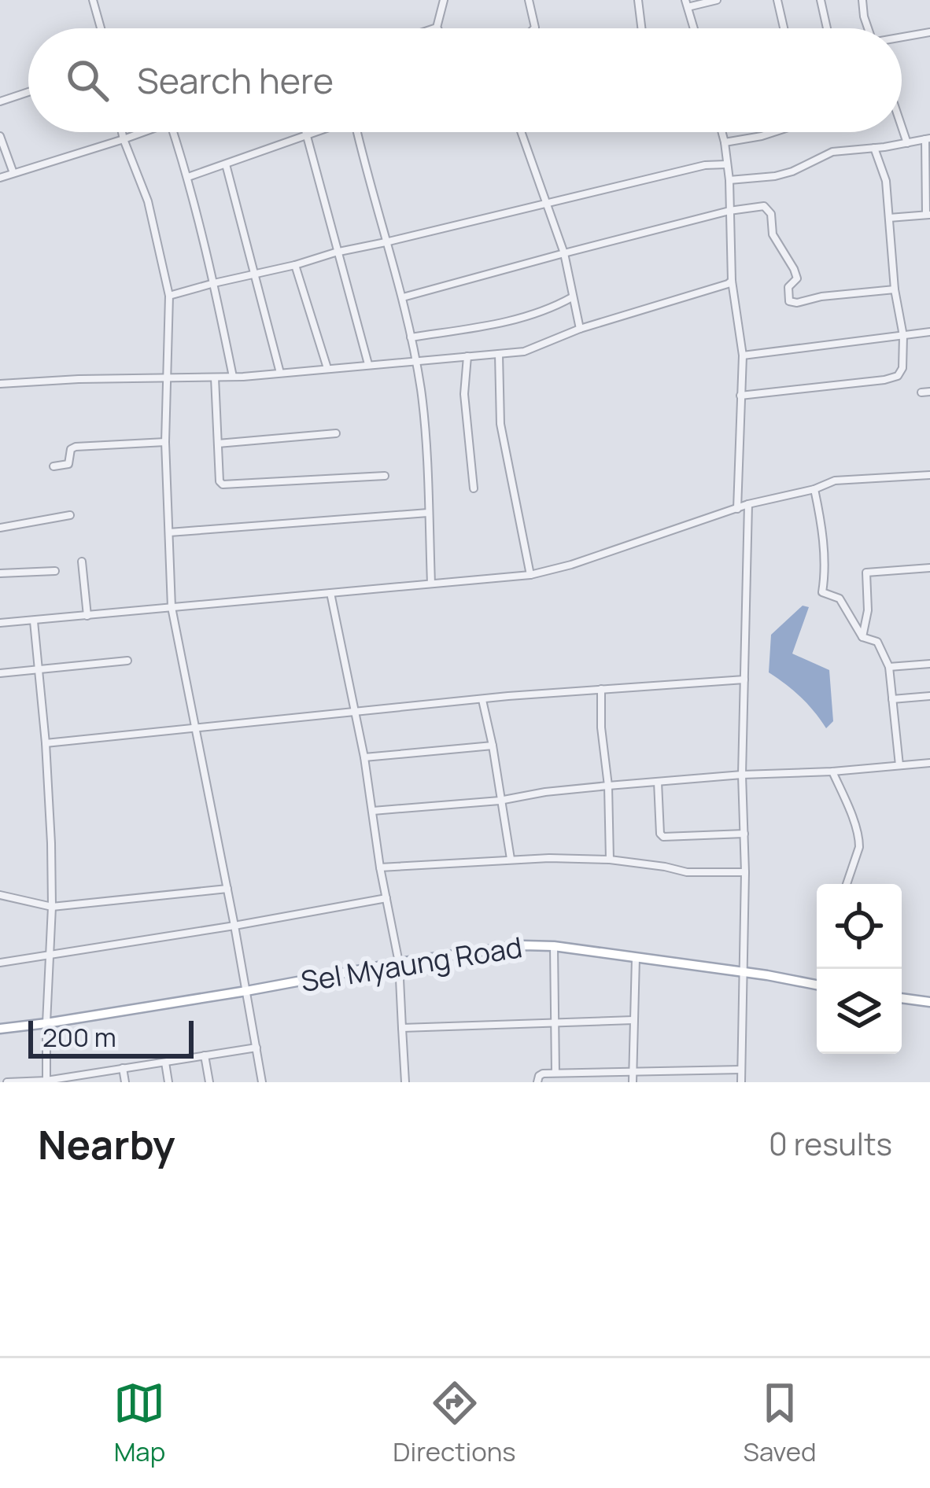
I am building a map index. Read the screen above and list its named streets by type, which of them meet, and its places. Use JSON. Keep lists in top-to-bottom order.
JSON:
{
  "streets": {
    "main road": ["Sel Myaung Road"]
  },
  "scale_bar": "200 m",
  "page": {
    "search": "Search here",
    "scale": "200 m",
    "heading": ["Nearby", "0 results"],
    "nav": ["Map", "Directions", "Saved"]
  }
}
